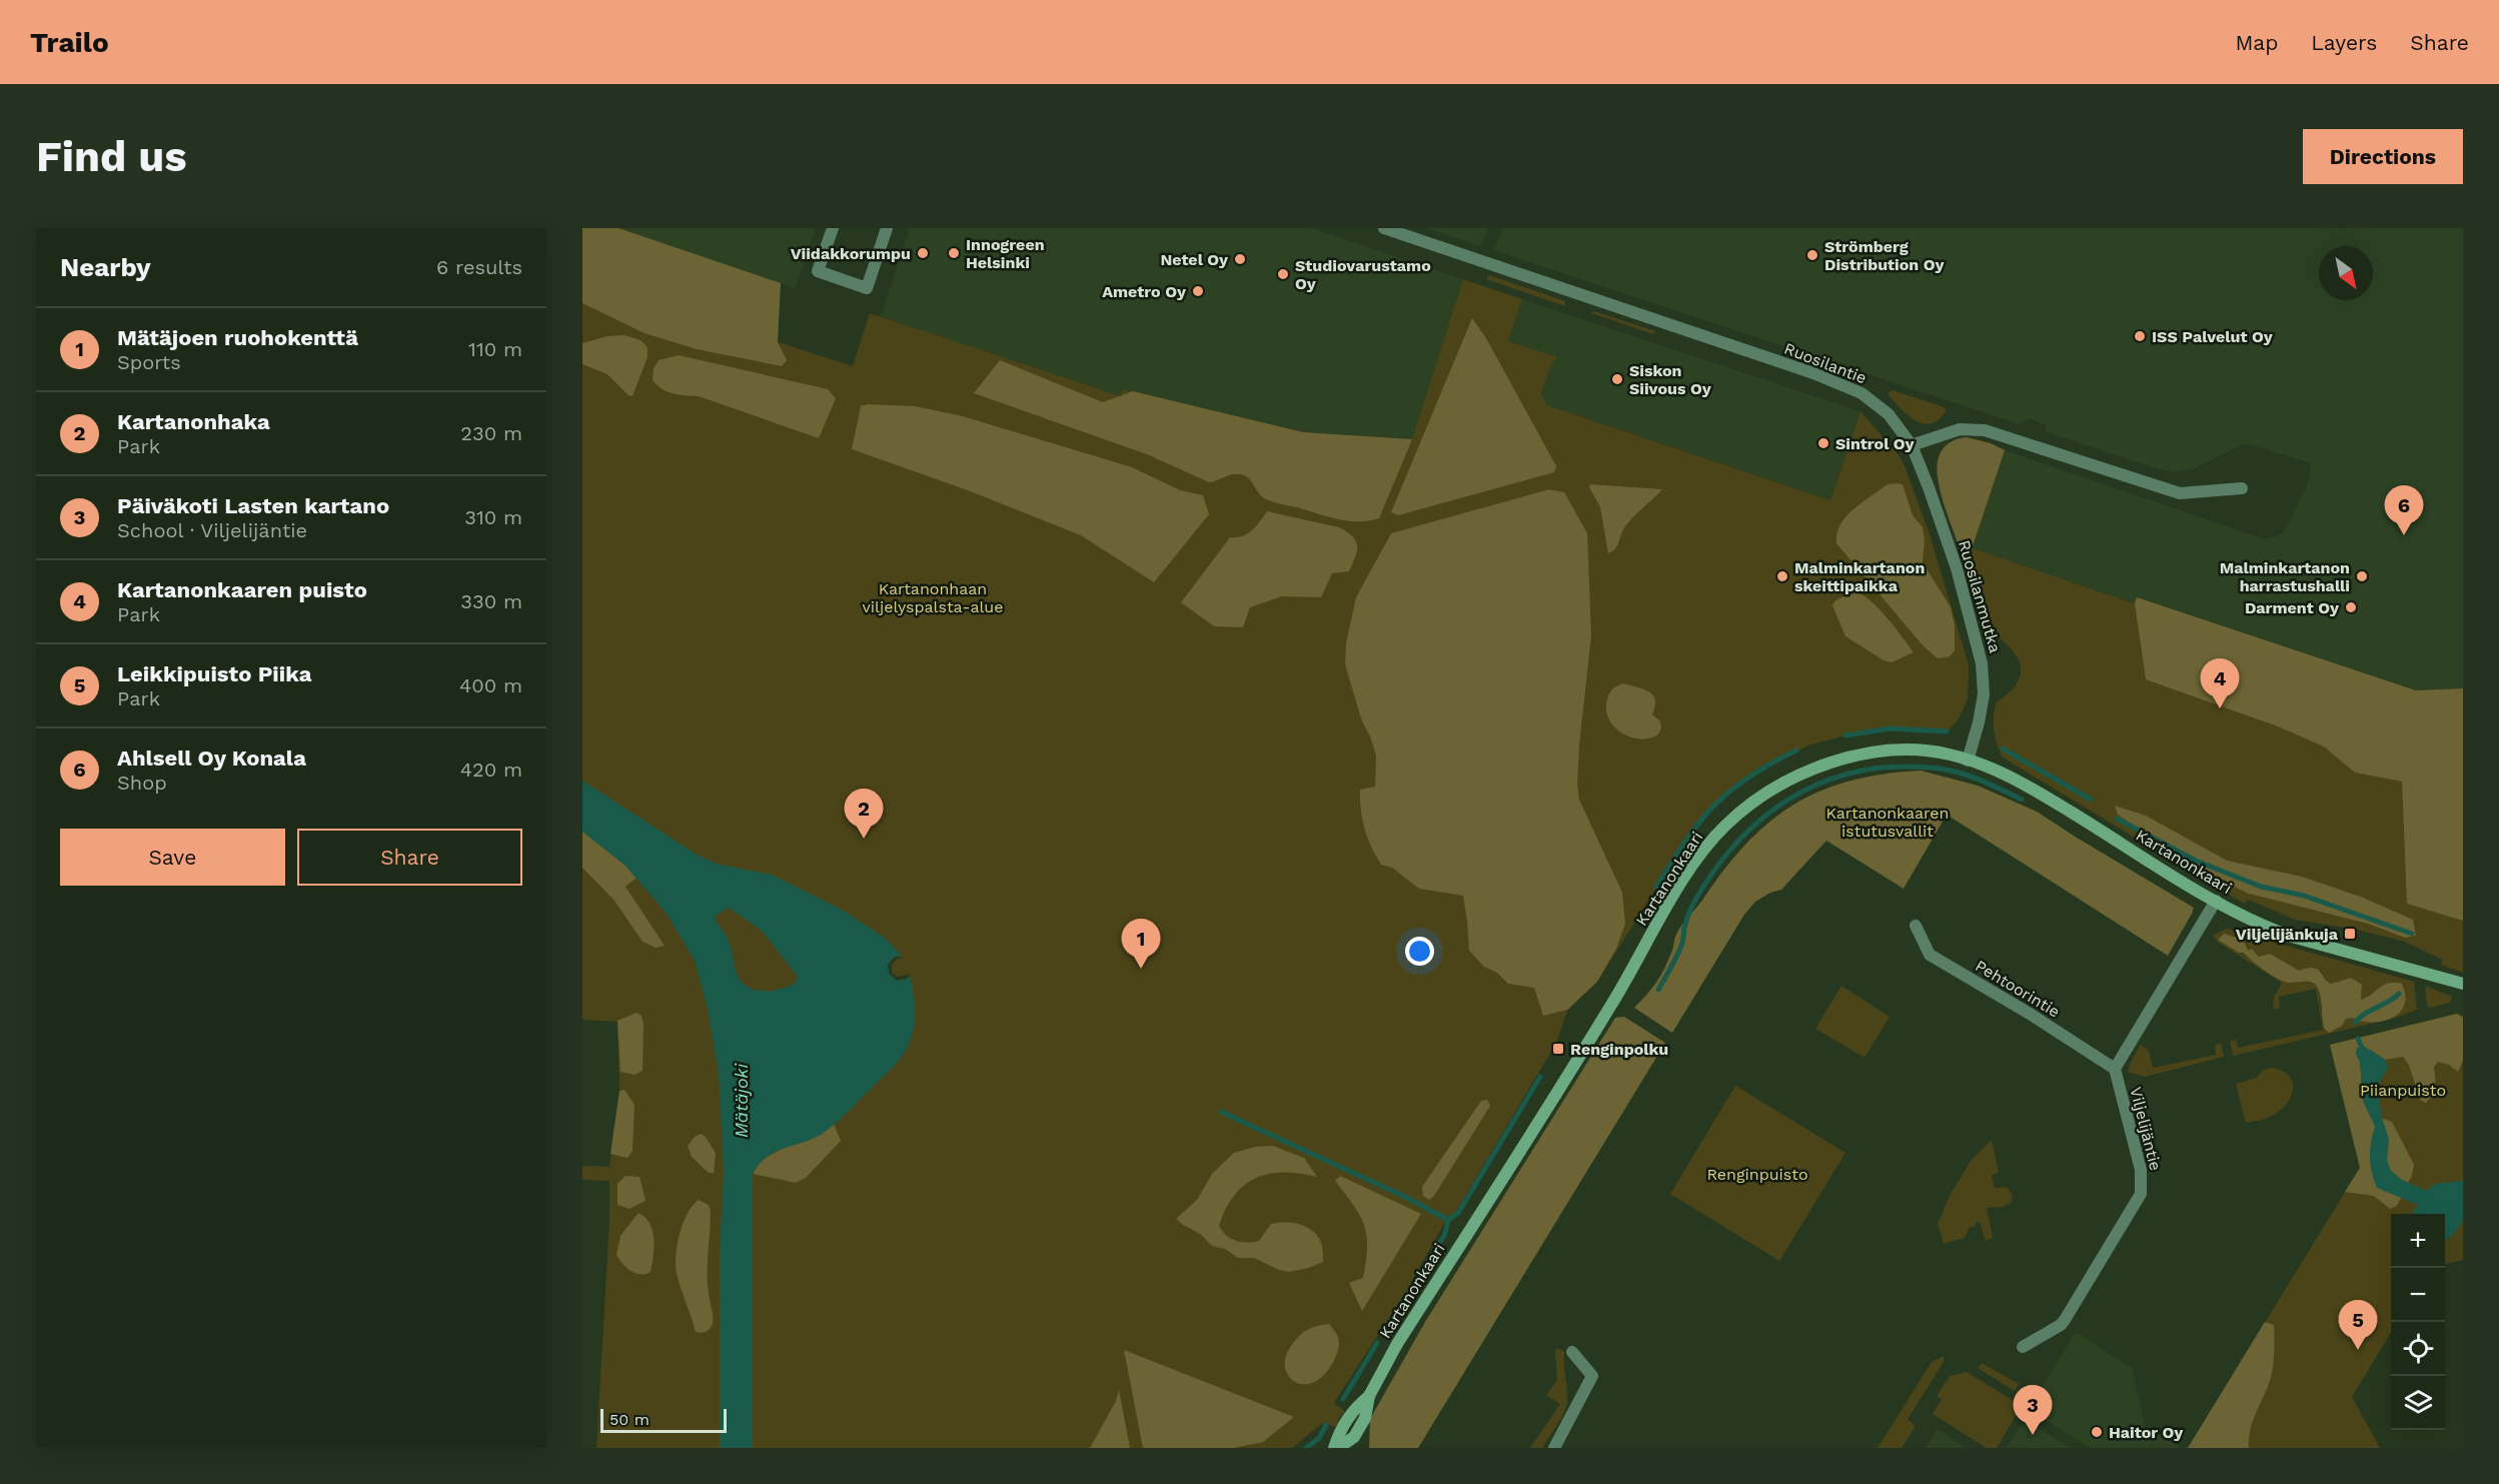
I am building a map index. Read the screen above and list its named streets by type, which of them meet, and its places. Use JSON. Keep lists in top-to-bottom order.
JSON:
{
  "streets": {
    "street": [
      "Ruosilantie",
      "Ruosilanmutka",
      "Kartanonkaari",
      "Pehtoorintie",
      "Viljelijäntie"
    ]
  },
  "crossings": [
    ["Ruosilantie", "Ruosilanmutka"],
    ["Ruosilanmutka", "Kartanonkaari"],
    ["Kartanonkaari", "Viljelijäntie"],
    ["Pehtoorintie", "Viljelijäntie"]
  ],
  "water": ["Mätäjoki"],
  "parks": [
    "Kartanonhaan viljelyspalsta-alue",
    "Kartanonkaaren istutusvallit",
    "Piianpuisto",
    "Renginpuisto"
  ],
  "places": {
    "other": [
      "Viidakkorumpu",
      "Innogreen Helsinki",
      "Strömberg Distribution Oy",
      "Netel Oy",
      "Studiovarustamo Oy",
      "Ametro Oy",
      "ISS Palvelut Oy",
      "Siskon Siivous Oy",
      "Sintrol Oy",
      "Malminkartanon skeittipaikka",
      "Malminkartanon harrastushalli",
      "Darment Oy",
      "Haitor Oy"
    ],
    "transit": ["Viljelijänkuja", "Renginpolku"]
  },
  "scale_bar": "50 m",
  "north": "bottom right",
  "page": {
    "header": "Trailo",
    "nav": ["Map", "Layers", "Share"],
    "buttons": [
      "Directions",
      ["Save", "Share"]
    ],
    "title": "Find us",
    "heading": ["Nearby", "6 results"],
    "list": [
      {
        "mark": "1",
        "name": "Mätäjoen ruohokenttä",
        "note": "Sports",
        "value": "110 m"
      },
      {
        "mark": "2",
        "name": "Kartanonhaka",
        "note": "Park",
        "value": "230 m"
      },
      {
        "mark": "3",
        "name": "Päiväkoti Lasten kartano",
        "note": "School · Viljelijäntie",
        "value": "310 m"
      },
      {
        "mark": "4",
        "name": "Kartanonkaaren puisto",
        "note": "Park",
        "value": "330 m"
      },
      {
        "mark": "5",
        "name": "Leikkipuisto Piika",
        "note": "Park",
        "value": "400 m"
      },
      {
        "mark": "6",
        "name": "Ahlsell Oy Konala",
        "note": "Shop",
        "value": "420 m"
      }
    ],
    "pins": [
      "6",
      "4",
      "2",
      "1",
      "5",
      "3"
    ],
    "map_buttons": ["+", "−"],
    "scale": "50 m"
  }
}
